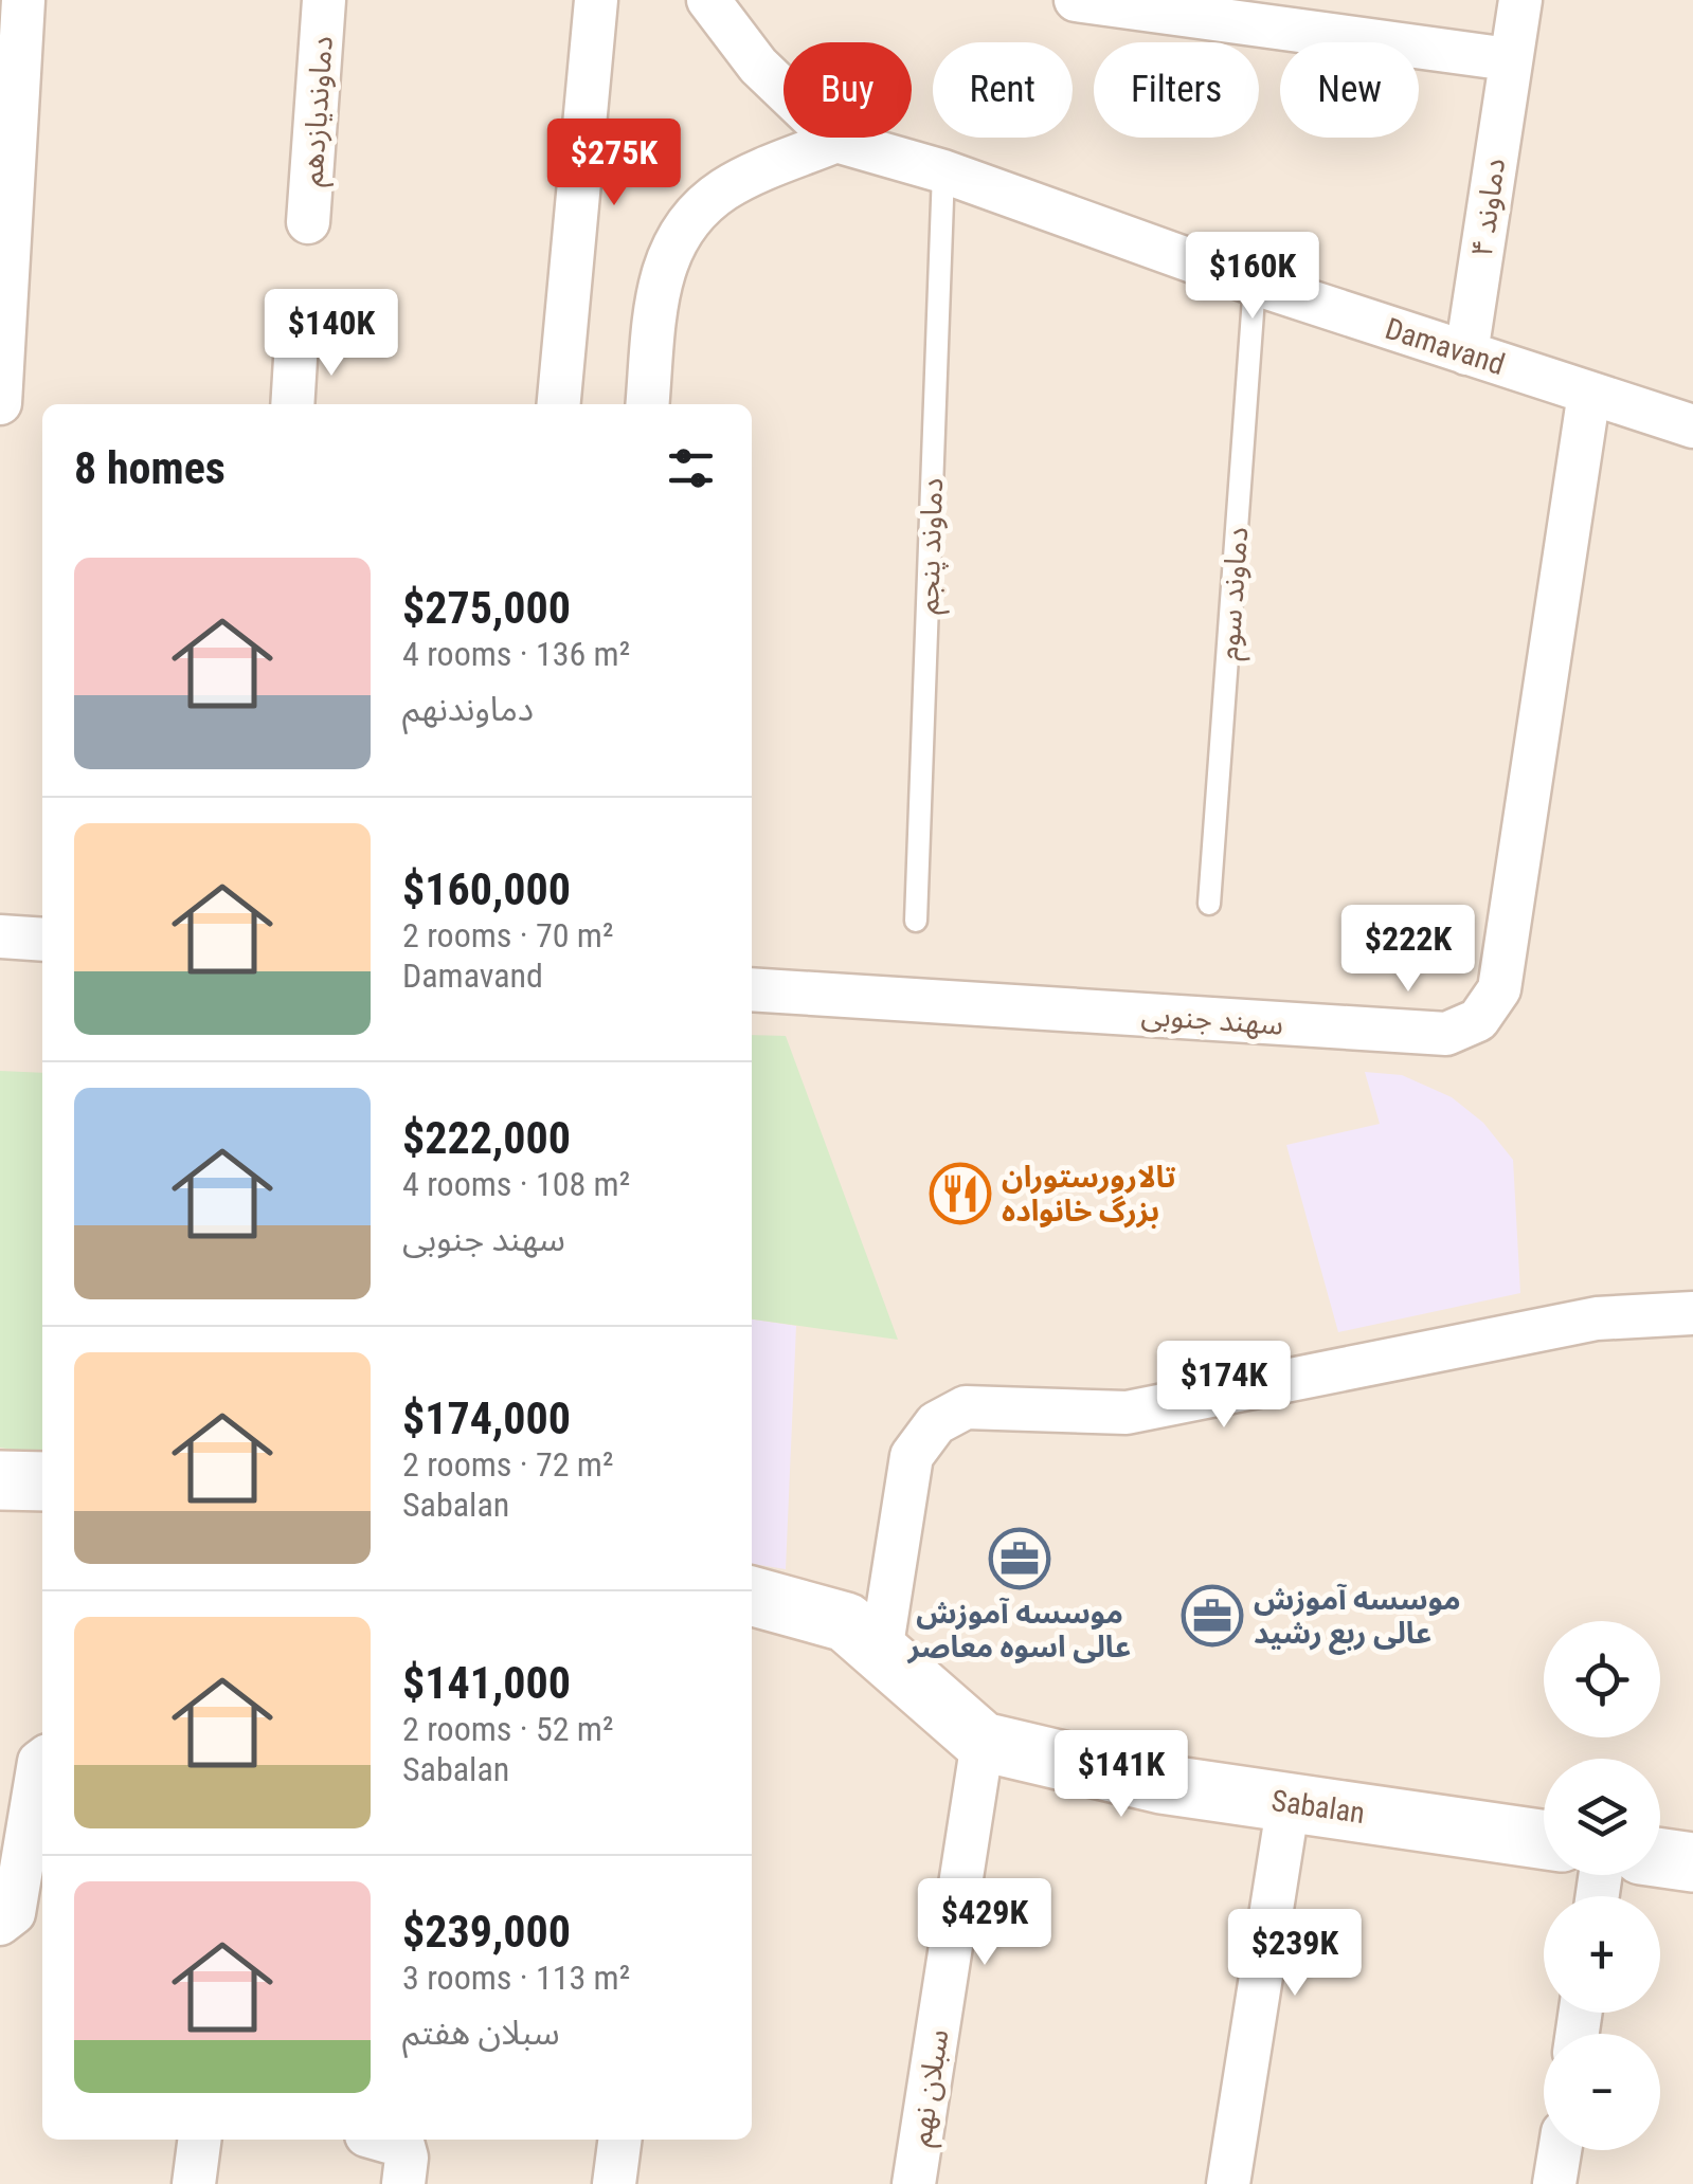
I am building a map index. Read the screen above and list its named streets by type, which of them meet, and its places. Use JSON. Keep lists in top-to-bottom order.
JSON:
{
  "streets": {
    "street": [
      "دماوندیازدهم",
      "دماوند ۴",
      "Damavand",
      "سهند جنوبی",
      "Sabalan",
      "سبلان نهم"
    ],
    "lane": ["دماوند پنجم", "دماوند سوم"]
  },
  "crossings": [
    ["دماوند ۴", "Damavand"],
    ["Damavand", "دماوند پنجم"],
    ["Damavand", "دماوند سوم"],
    ["Damavand", "سهند جنوبی"],
    ["Sabalan", "سبلان نهم"]
  ],
  "places": {
    "restaurant": ["تالارورستوران بزرگ خانواده"],
    "office": ["موسسه آموزش عالی اسوه معاصر", "موسسه آموزش عالی ربع رشید"]
  },
  "page": {
    "chip": [
      "Buy",
      "Rent",
      "Filters",
      "New"
    ],
    "price": [
      "$275K",
      "$160K",
      "$140K",
      "$222K",
      "$174K",
      "$141K",
      "$429K",
      "$239K"
    ],
    "heading": "8 homes",
    "list": [
      {
        "name": "$275,000",
        "note": "4 rooms · 136 m² · دماوندنهم"
      },
      {
        "name": "$160,000",
        "note": "2 rooms · 70 m² · Damavand"
      },
      {
        "name": "$222,000",
        "note": "4 rooms · 108 m² · سهند جنوبی"
      },
      {
        "name": "$174,000",
        "note": "2 rooms · 72 m² · Sabalan"
      },
      {
        "name": "$141,000",
        "note": "2 rooms · 52 m² · Sabalan"
      },
      {
        "name": "$239,000",
        "note": "3 rooms · 113 m² · سبلان هفتم"
      }
    ],
    "map_buttons": ["+", "−"]
  }
}
